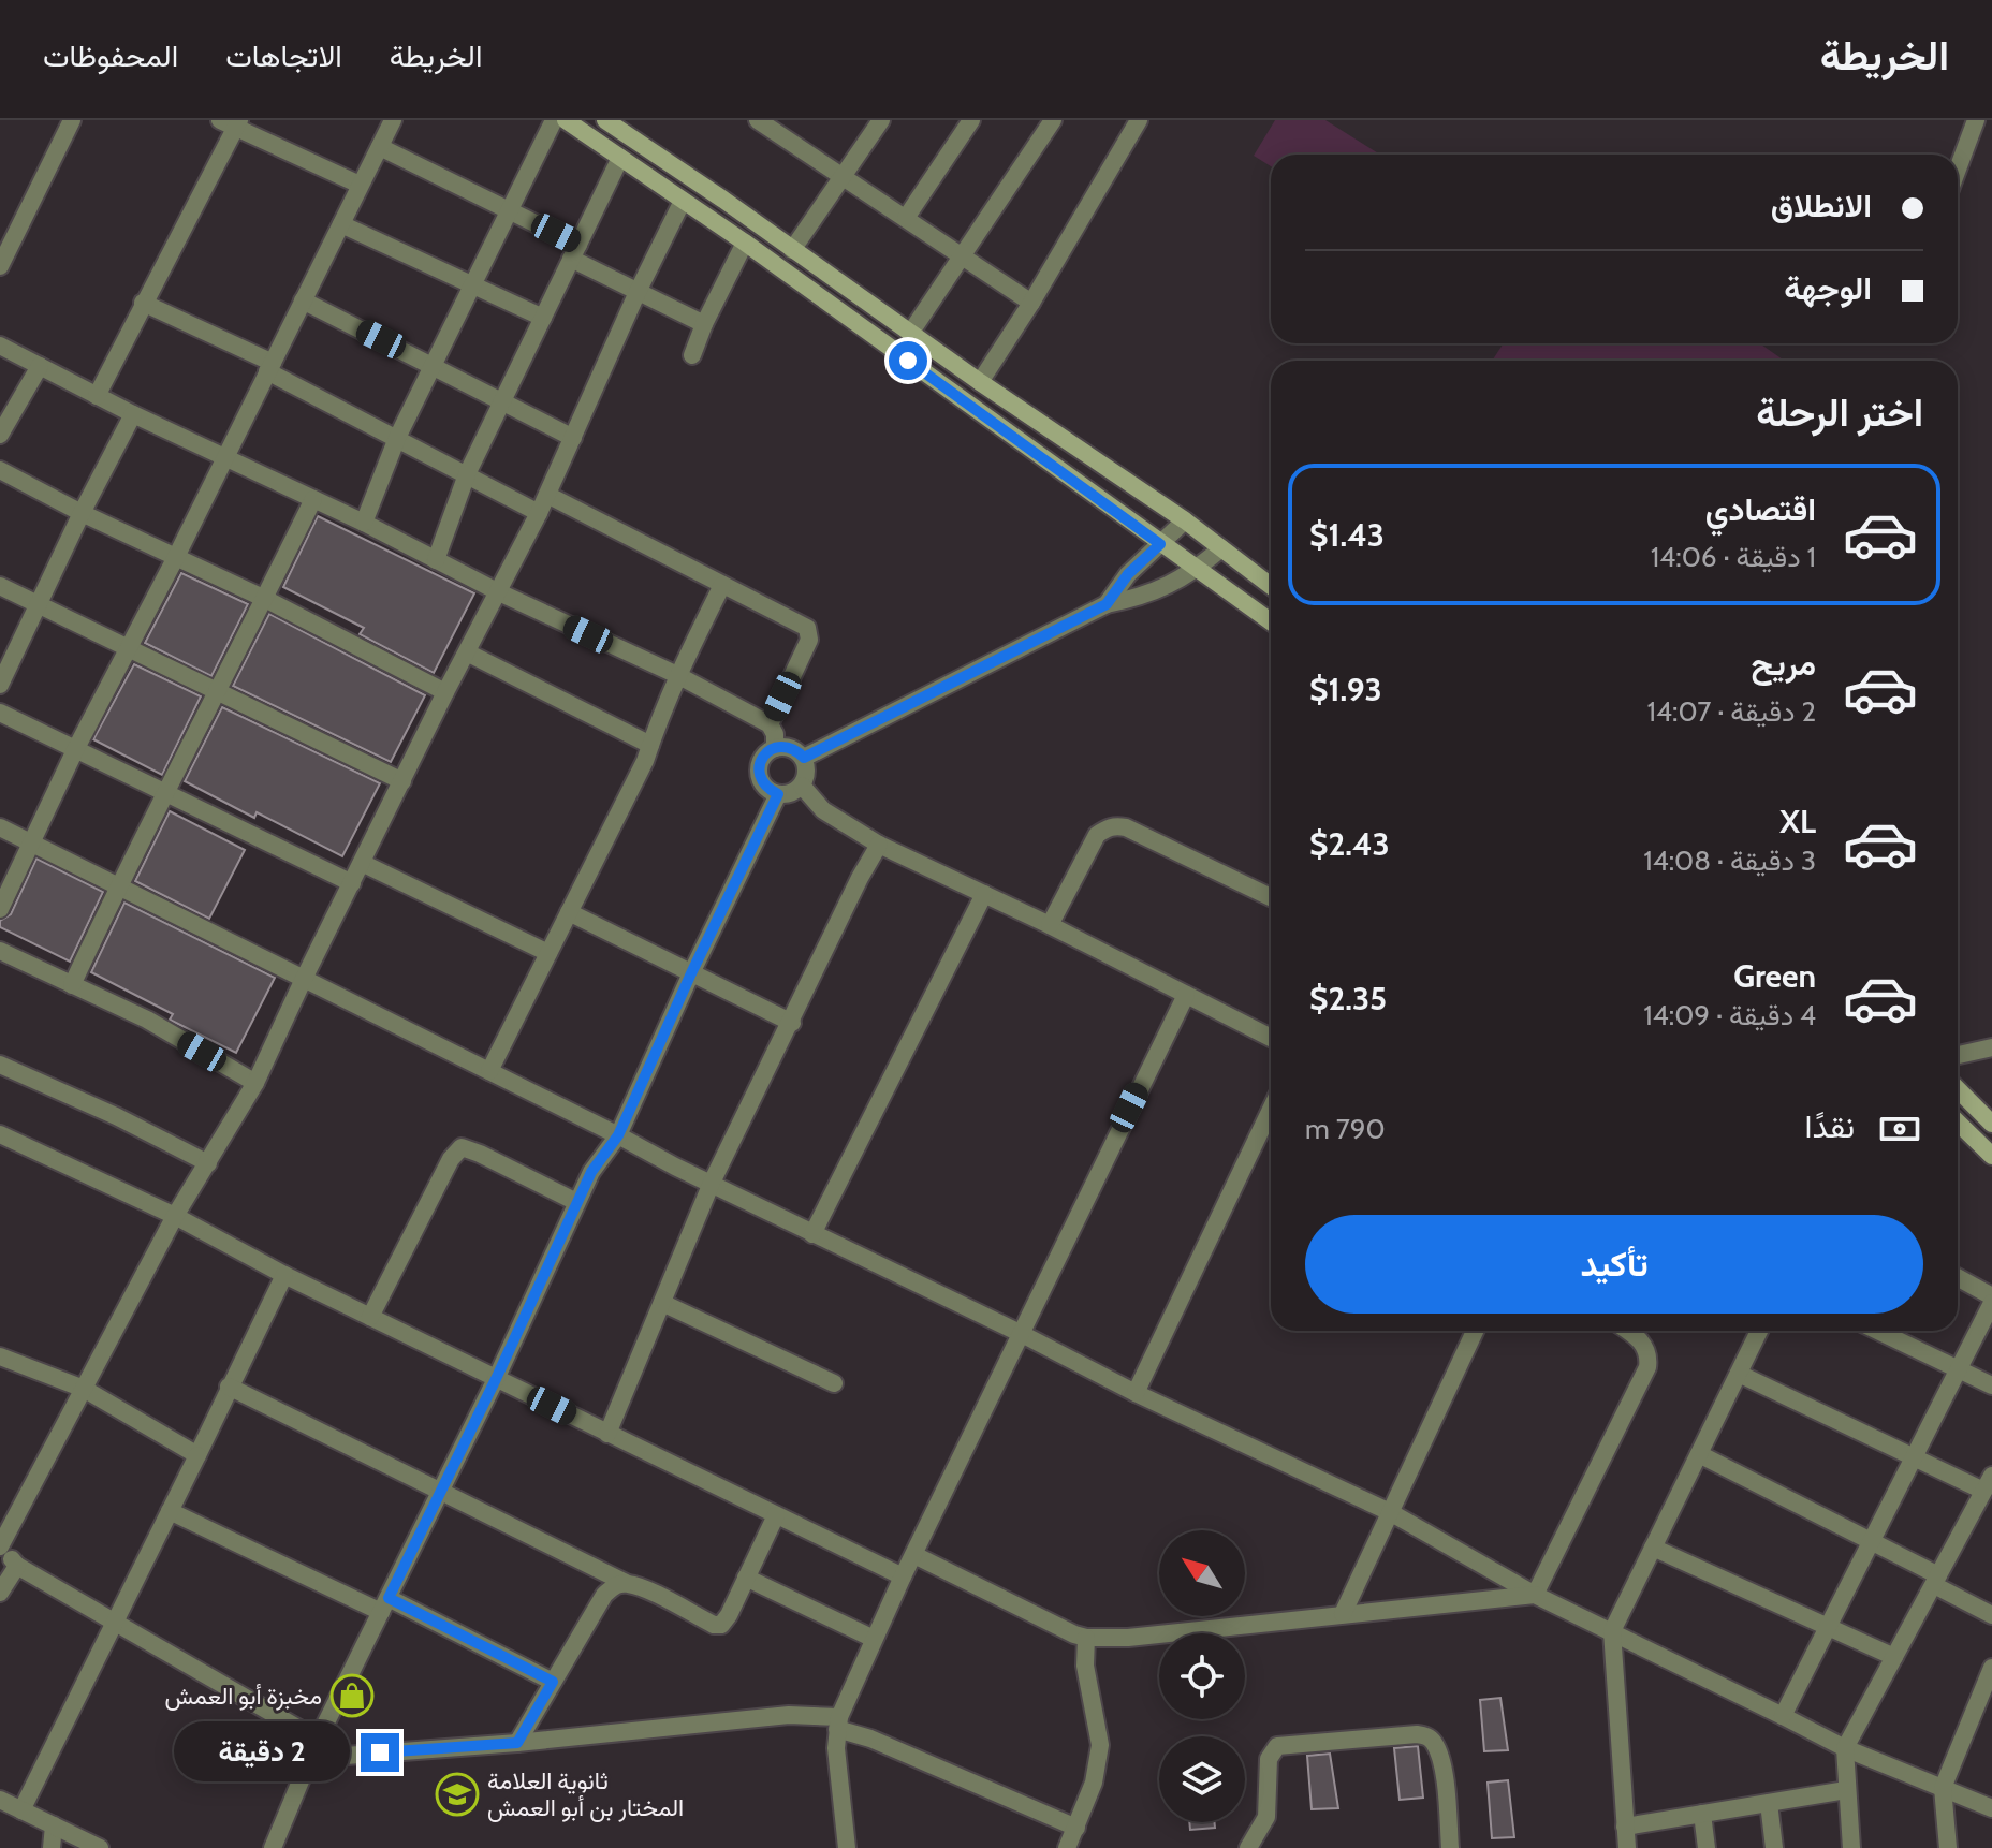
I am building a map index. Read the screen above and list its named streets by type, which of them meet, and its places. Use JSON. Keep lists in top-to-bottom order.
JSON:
{
  "places": {
    "shop": ["مخبزة أبو العمش"],
    "school or university": ["ثانوية العلامة المختار بن أبو العمش"]
  },
  "north": "top left",
  "page": {
    "header": "الخريطة",
    "nav": ["الخريطة", "الاتجاهات", "المحفوظات"],
    "banner": ["الانطلاق", "الوجهة"],
    "heading": "اختر الرحلة",
    "list": [
      {
        "name": "اقتصادي",
        "note": "1 دقيقة · 14:06",
        "value": "$1.43"
      },
      {
        "name": "مريح",
        "note": "2 دقيقة · 14:07",
        "value": "$1.93"
      },
      {
        "name": "XL",
        "note": "3 دقيقة · 14:08",
        "value": "$2.43"
      },
      {
        "name": "Green",
        "note": "4 دقيقة · 14:09",
        "value": "$2.35"
      }
    ],
    "pay": ["نقدًا", "790 m"],
    "buttons": "تأكيد",
    "bubble": "2 دقيقة"
  }
}
